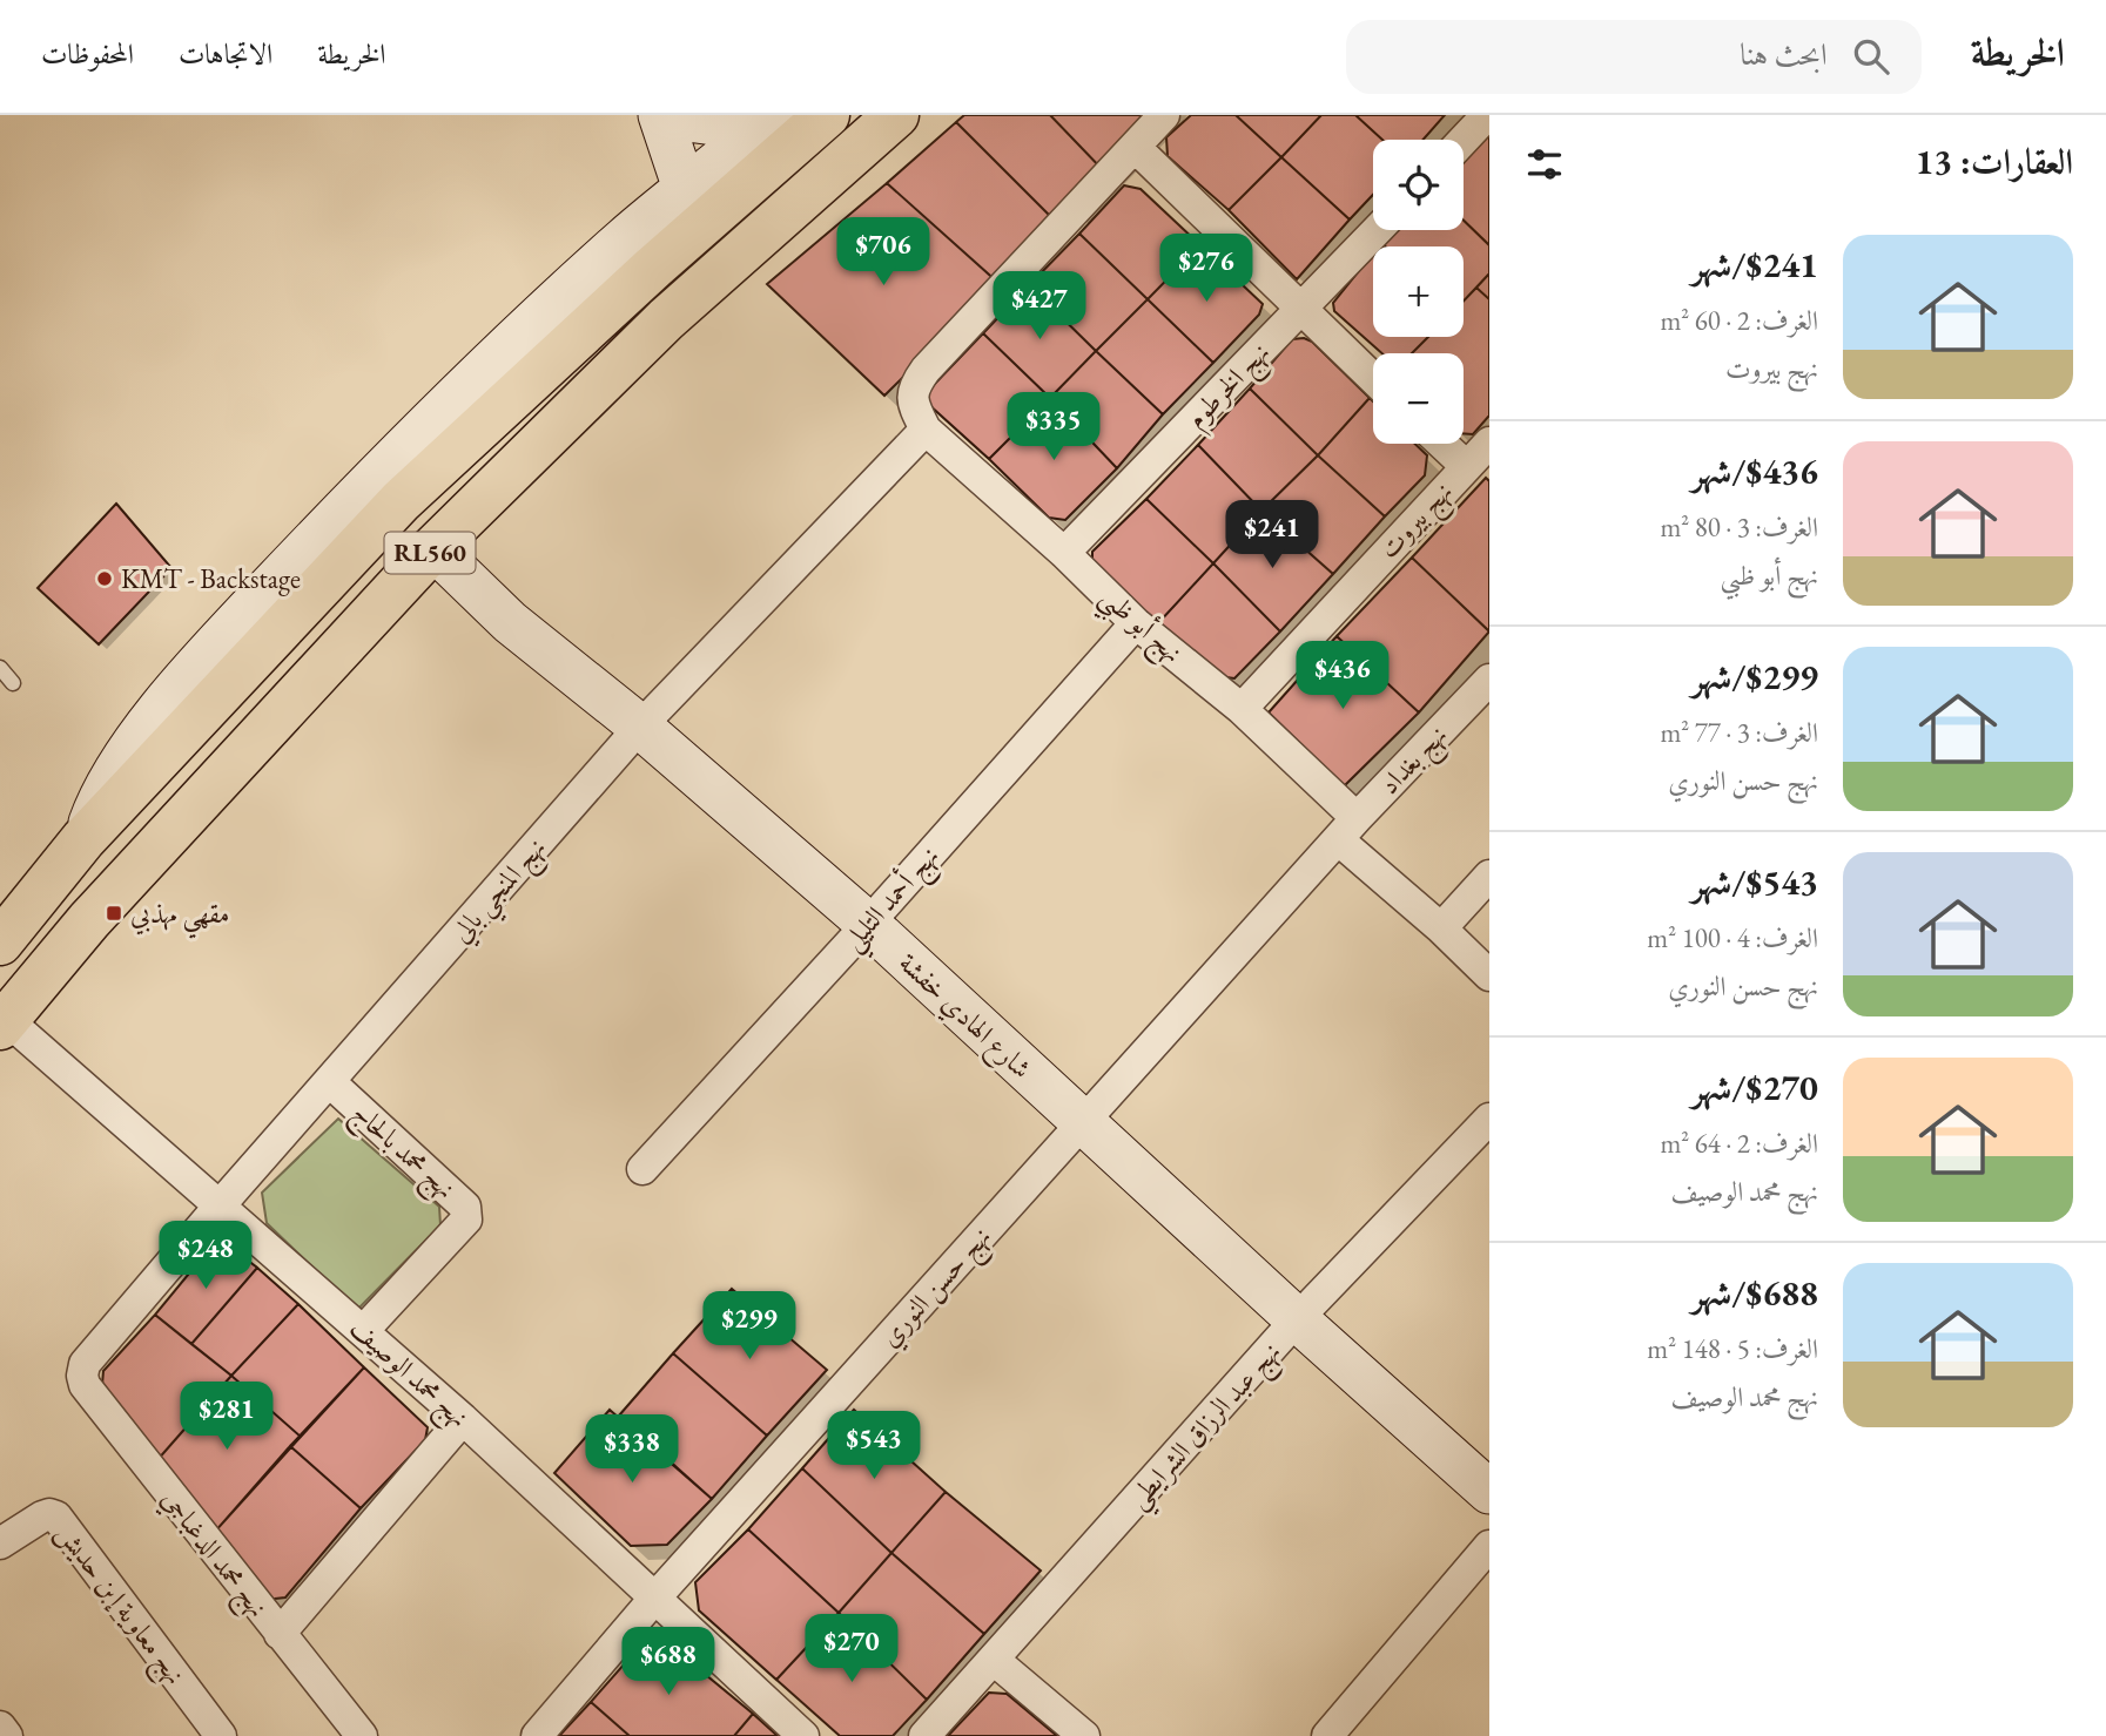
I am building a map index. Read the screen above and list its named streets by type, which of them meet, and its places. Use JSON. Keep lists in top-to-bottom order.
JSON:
{
  "streets": {
    "highway": ["RL560"],
    "street": [
      "نهج الخرطوم",
      "نهج بيروت",
      "نهج أبو ظبي",
      "نهج بغداد",
      "نهج المنجي بالي",
      "نهج أحمد التليلي",
      "شارع الهادي خفشة",
      "نهج محمد بالحاج",
      "نهج حسن النوري",
      "نهج محمد الوصيف",
      "نهج عبد الرزاق الشرايطي",
      "نهج محمد الدغباجي",
      "نهج معاوية إبن حديش"
    ]
  },
  "crossings": [
    ["نهج الخرطوم", "نهج أبو ظبي"],
    ["نهج بيروت", "نهج أبو ظبي"],
    ["RL560", "شارع الهادي خفشة"],
    ["RL560", "نهج محمد الوصيف"],
    ["نهج أبو ظبي", "نهج بغداد"],
    ["نهج أبو ظبي", "نهج المنجي بالي"],
    ["نهج أبو ظبي", "نهج أحمد التليلي"],
    ["نهج أبو ظبي", "نهج حسن النوري"],
    ["نهج بغداد", "نهج حسن النوري"],
    ["نهج المنجي بالي", "شارع الهادي خفشة"],
    ["نهج المنجي بالي", "نهج محمد بالحاج"],
    ["نهج المنجي بالي", "نهج محمد الوصيف"],
    ["نهج المنجي بالي", "نهج محمد الدغباجي"],
    ["نهج أحمد التليلي", "شارع الهادي خفشة"],
    ["شارع الهادي خفشة", "نهج حسن النوري"],
    ["شارع الهادي خفشة", "نهج عبد الرزاق الشرايطي"],
    ["نهج محمد بالحاج", "نهج محمد الوصيف"],
    ["نهج حسن النوري", "نهج محمد الوصيف"]
  ],
  "places": {
    "other": ["KMT - Backstage"],
    "transit": ["مقهي مهذبي"]
  },
  "page": {
    "header": "الخريطة",
    "search": "ابحث هنا",
    "nav": ["الخريطة", "الاتجاهات", "المحفوظات"],
    "heading": "العقارات: 13",
    "map_buttons": ["+", "−"],
    "list": [
      {
        "name": "$241/شهر",
        "note": "الغرف: 2 · 60 m² · نهج بيروت"
      },
      {
        "name": "$436/شهر",
        "note": "الغرف: 3 · 80 m² · نهج أبو ظبي"
      },
      {
        "name": "$299/شهر",
        "note": "الغرف: 3 · 77 m² · نهج حسن النوري"
      },
      {
        "name": "$543/شهر",
        "note": "الغرف: 4 · 100 m² · نهج حسن النوري"
      },
      {
        "name": "$270/شهر",
        "note": "الغرف: 2 · 64 m² · نهج محمد الوصيف"
      },
      {
        "name": "$688/شهر",
        "note": "الغرف: 5 · 148 m² · نهج محمد الوصيف"
      }
    ],
    "price": [
      "$706",
      "$276",
      "$427",
      "$335",
      "$241",
      "$436",
      "$248",
      "$299",
      "$281",
      "$543",
      "$338",
      "$270",
      "$688"
    ]
  }
}
